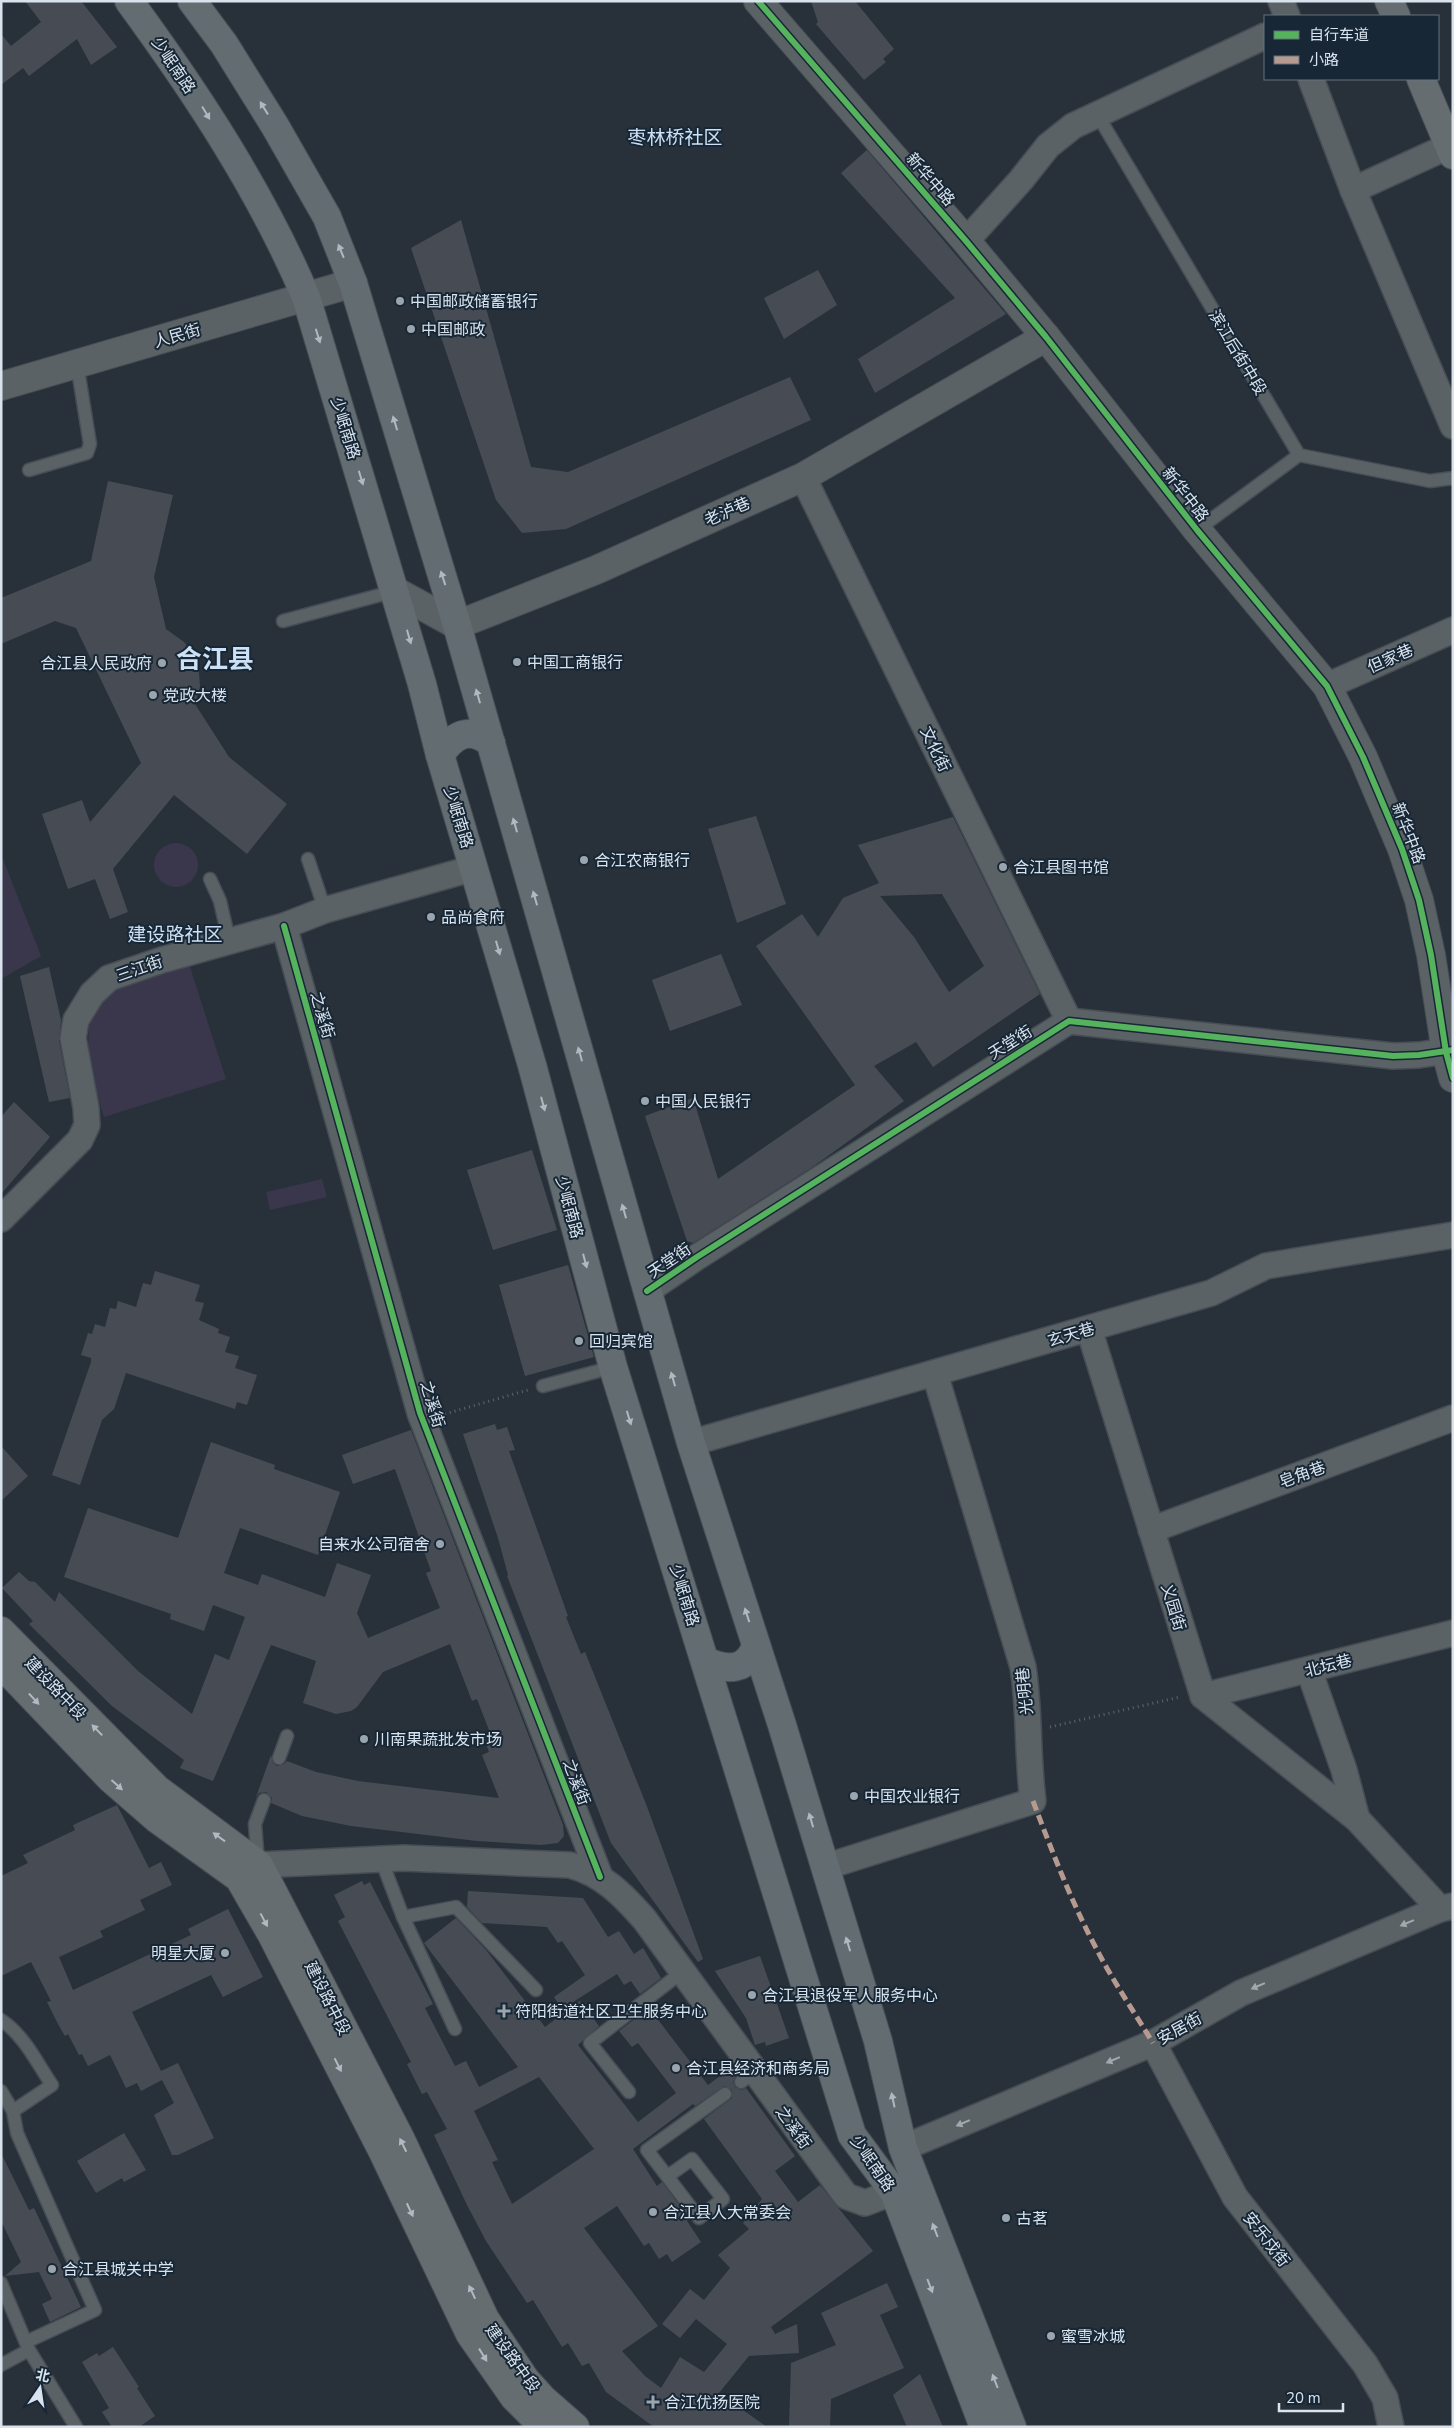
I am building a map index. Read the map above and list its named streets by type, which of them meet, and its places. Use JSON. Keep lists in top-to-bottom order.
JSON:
{
  "streets": {
    "main road": ["少岷南路", "建设路中段"],
    "street": [
      "新华中路",
      "人民街",
      "老泸巷",
      "但家巷",
      "文化街",
      "三江街",
      "之溪街",
      "天堂街",
      "玄天巷",
      "皂角巷",
      "义园街",
      "北坛巷",
      "光明巷",
      "安居街",
      "安乐戍街"
    ],
    "lane": ["滨江后街中段"]
  },
  "crossings": [
    ["少岷南路", "人民街"],
    ["少岷南路", "老泸巷"],
    ["少岷南路", "三江街"],
    ["少岷南路", "之溪街"],
    ["少岷南路", "天堂街"],
    ["少岷南路", "玄天巷"],
    ["少岷南路", "光明巷"],
    ["少岷南路", "安居街"],
    ["新华中路", "老泸巷"],
    ["新华中路", "但家巷"],
    ["老泸巷", "文化街"],
    ["文化街", "天堂街"],
    ["三江街", "之溪街"],
    ["之溪街", "建设路中段"],
    ["玄天巷", "义园街"],
    ["玄天巷", "光明巷"],
    ["皂角巷", "义园街"],
    ["义园街", "北坛巷"],
    ["安居街", "安乐戍街"]
  ],
  "one_way": ["安居街"],
  "districts": ["枣林桥社区", "合江县", "建设路社区"],
  "places": {
    "other": [
      "中国邮政储蓄银行",
      "中国邮政",
      "中国工商银行",
      "合江县人民政府",
      "党政大楼",
      "合江农商银行",
      "合江县图书馆",
      "品尚食府",
      "中国人民银行",
      "回归宾馆",
      "自来水公司宿舍",
      "川南果蔬批发市场",
      "中国农业银行",
      "明星大厦",
      "合江县退役军人服务中心",
      "合江县经济和商务局",
      "合江县人大常委会",
      "古茗",
      "合江县城关中学",
      "蜜雪冰城"
    ],
    "health": ["符阳街道社区卫生服务中心", "合江优扬医院"]
  },
  "legend": ["自行车道", "小路"],
  "scale_bar": "20 m",
  "north": "top"
}
